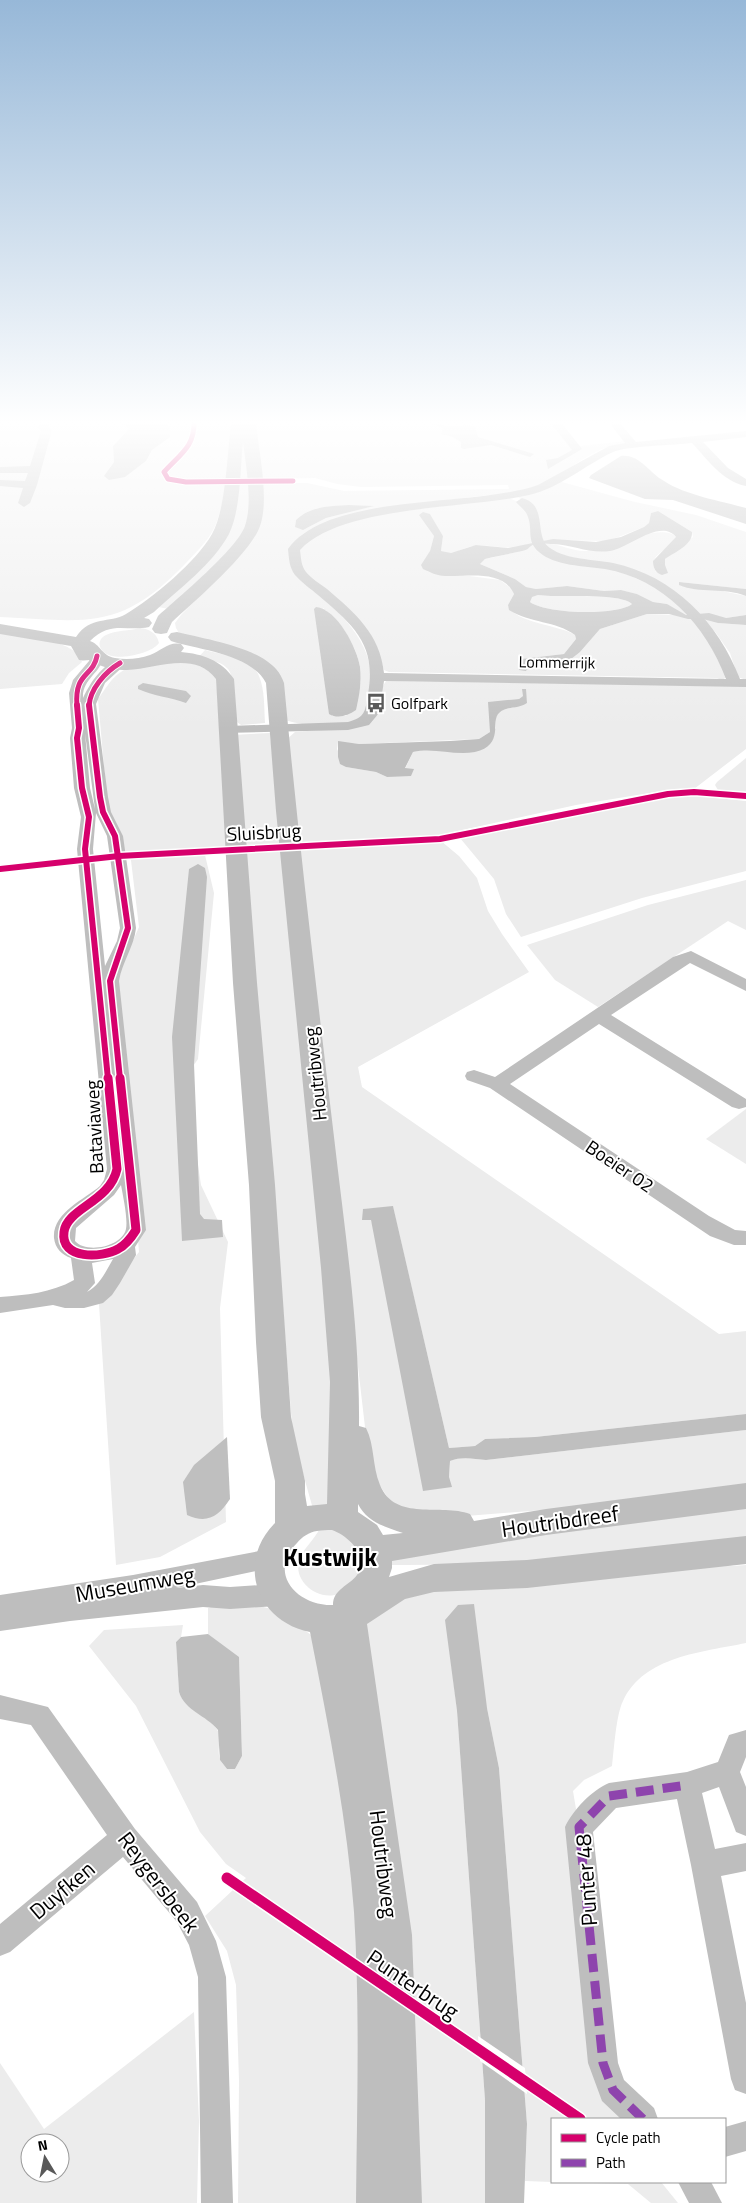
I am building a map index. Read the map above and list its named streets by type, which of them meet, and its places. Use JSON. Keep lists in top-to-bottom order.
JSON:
{
  "streets": {
    "main road": ["Houtribweg", "Houtribdreef"],
    "street": [
      "Lommerrijk",
      "Bataviaweg",
      "Boeier 02",
      "Museumweg",
      "Punter 48",
      "Reygersbeek",
      "Duyfken"
    ],
    "cycle path": ["Sluisbrug", "Punterbrug"]
  },
  "crossings": [
    ["Houtribweg", "Houtribdreef"],
    ["Houtribweg", "Museumweg"],
    ["Houtribdreef", "Museumweg"],
    ["Reygersbeek", "Duyfken"]
  ],
  "districts": ["Kustwijk"],
  "places": {
    "bus stop": ["Golfpark"]
  },
  "legend": ["Cycle path", "Path"],
  "north": "top"
}
